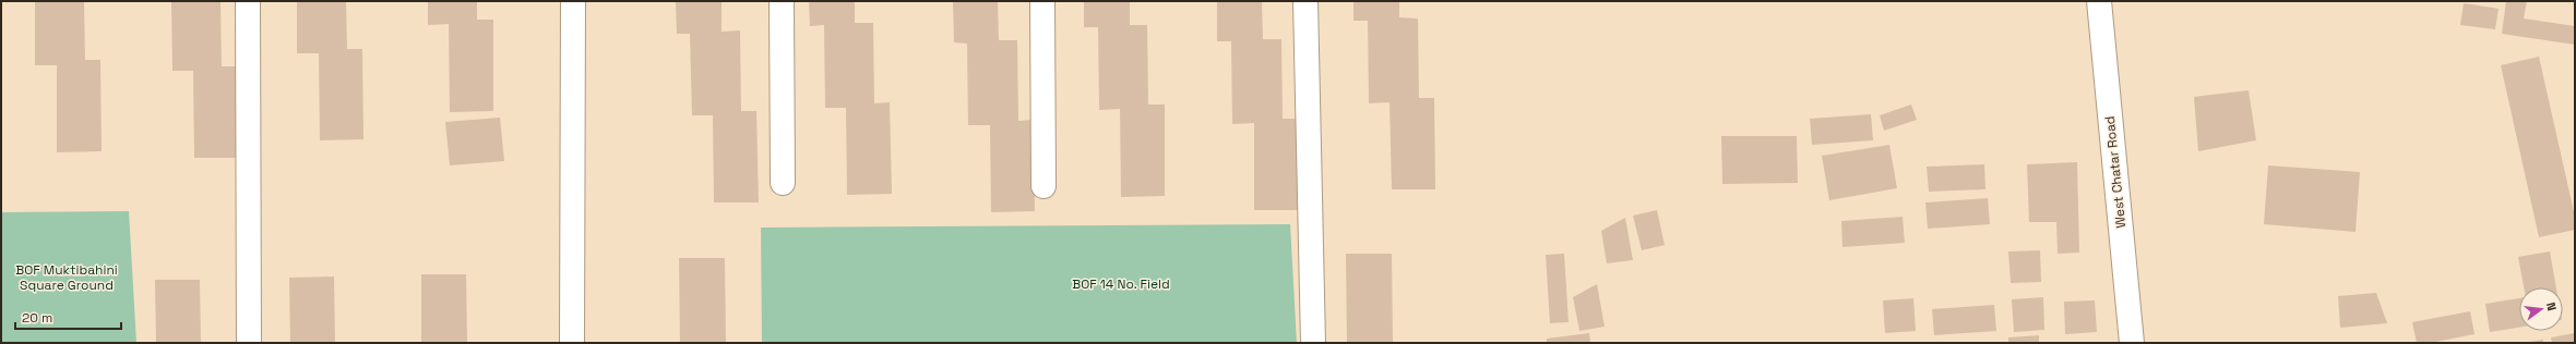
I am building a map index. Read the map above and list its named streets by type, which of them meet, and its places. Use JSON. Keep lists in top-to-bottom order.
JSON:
{
  "streets": {
    "street": ["West Chatar Road"]
  },
  "parks": ["BOF Muktibahini Square Ground", "BOF 14 No. Field"],
  "scale_bar": "20 m",
  "north": "right"
}
